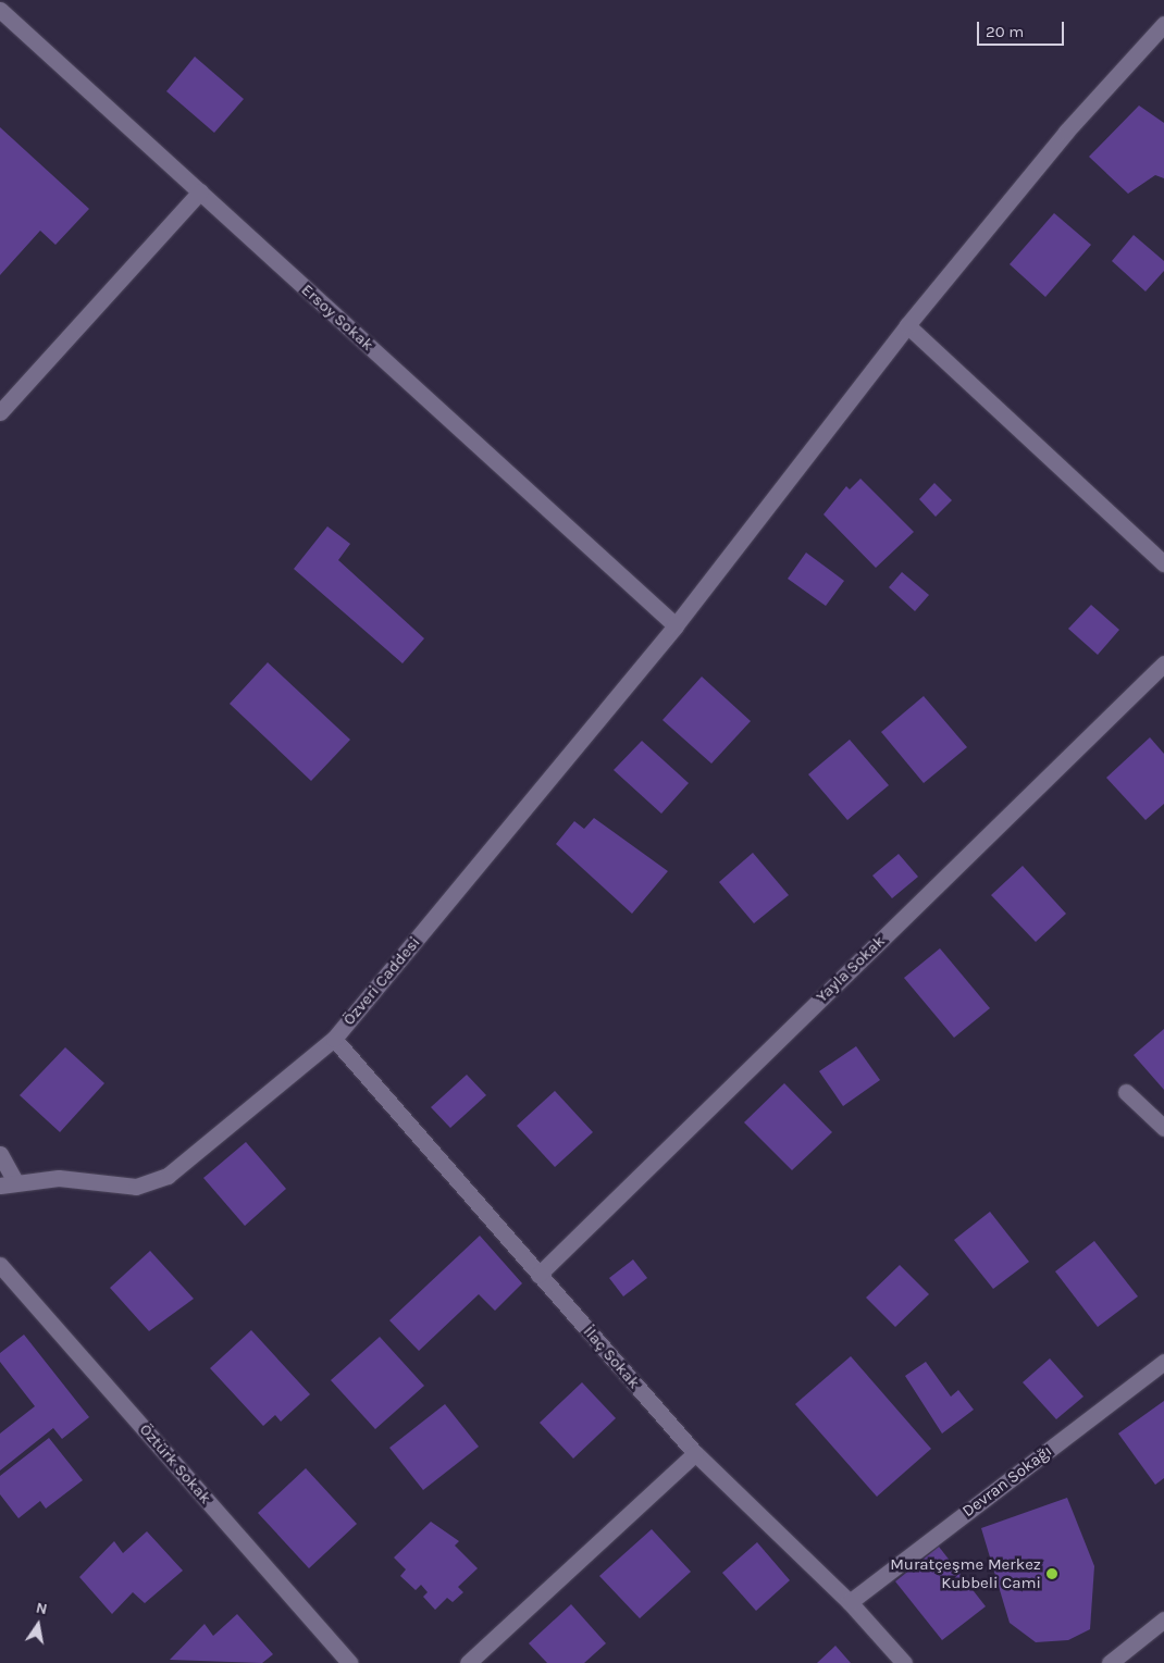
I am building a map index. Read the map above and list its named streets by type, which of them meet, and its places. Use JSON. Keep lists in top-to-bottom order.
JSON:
{
  "streets": {
    "street": [
      "Ersoy Sokak",
      "Yayla Sokak",
      "Özveri Caddesi",
      "İlaç Sokak",
      "Öztürk Sokak",
      "Devran Sokağı"
    ]
  },
  "crossings": [
    ["Ersoy Sokak", "Özveri Caddesi"],
    ["Yayla Sokak", "İlaç Sokak"],
    ["Özveri Caddesi", "İlaç Sokak"],
    ["İlaç Sokak", "Devran Sokağı"]
  ],
  "places": ["Muratçeşme Merkez Kubbeli Cami"],
  "scale_bar": "20 m",
  "north": "top"
}
